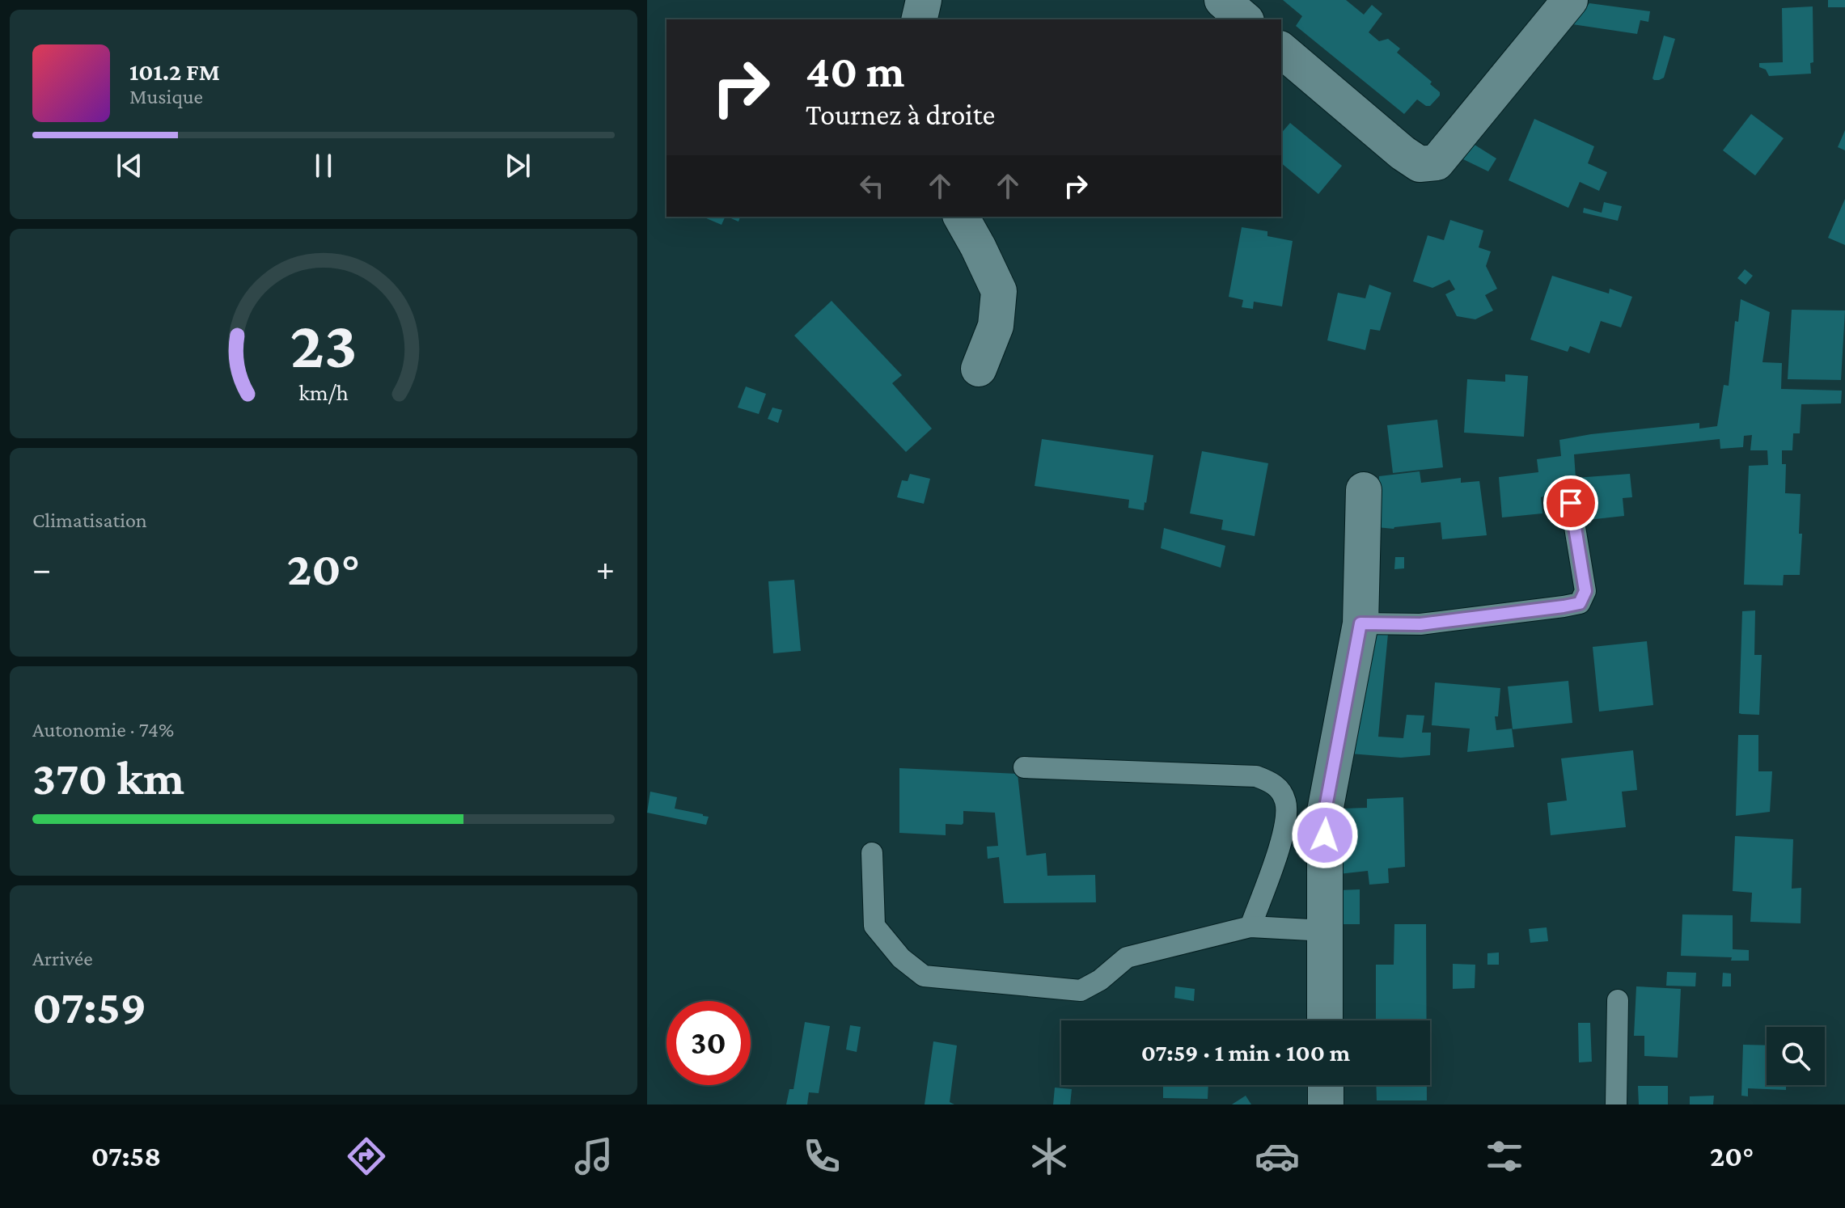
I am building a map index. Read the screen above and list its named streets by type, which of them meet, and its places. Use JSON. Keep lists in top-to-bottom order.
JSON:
{
  "page": {
    "turn": ["40 m", "Tournez à droite"],
    "song": ["101.2 FM", "Musique"],
    "tile": [
      "Climatisation",
      ["Autonomie · 74%", "370 km"],
      ["Arrivée", "07:59"]
    ],
    "heat": ["−", "20°", "+"],
    "limit": "30",
    "trip": "07:59 · 1 min · 100 m",
    "tabs": ["07:58", "20°"],
    "gauge": ["23", "km/h"]
  }
}
